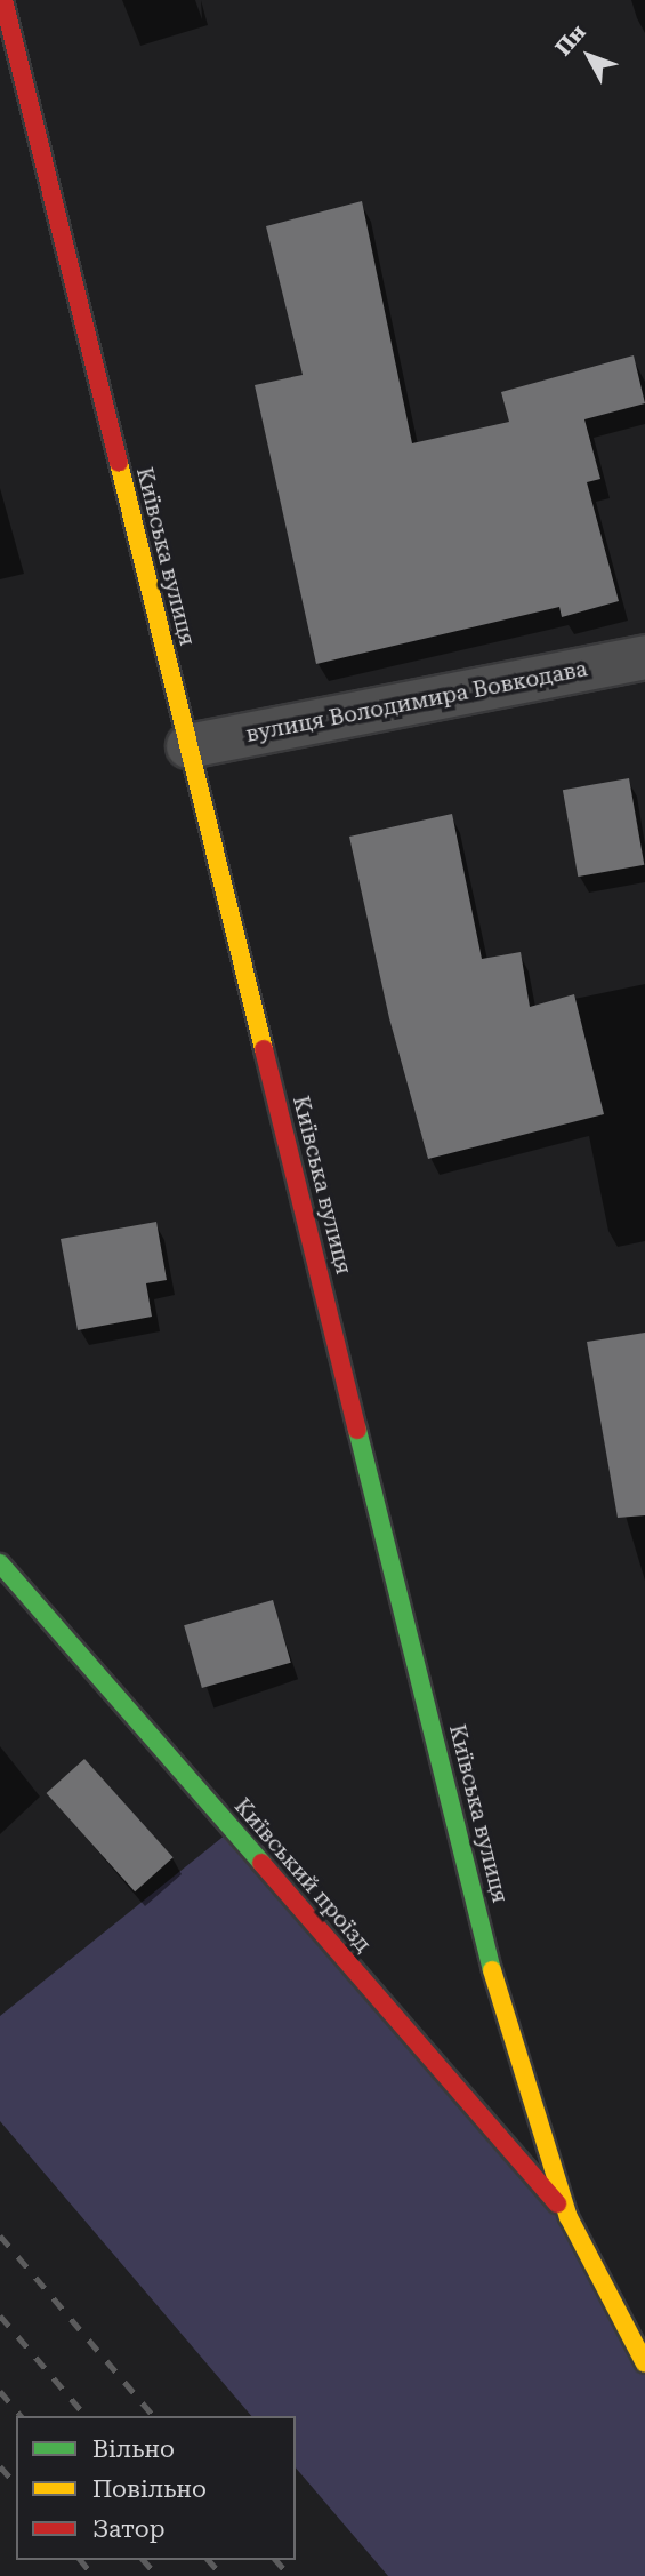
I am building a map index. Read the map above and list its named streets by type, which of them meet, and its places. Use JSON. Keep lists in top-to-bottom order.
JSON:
{
  "streets": {
    "street": ["Київська вулиця", "вулиця Володимира Вовкодава", "Київський проїзд"]
  },
  "crossings": [
    ["Київська вулиця", "вулиця Володимира Вовкодава"],
    ["Київська вулиця", "Київський проїзд"]
  ],
  "legend": ["Вільно", "Повільно", "Затор"],
  "north": "top left"
}
